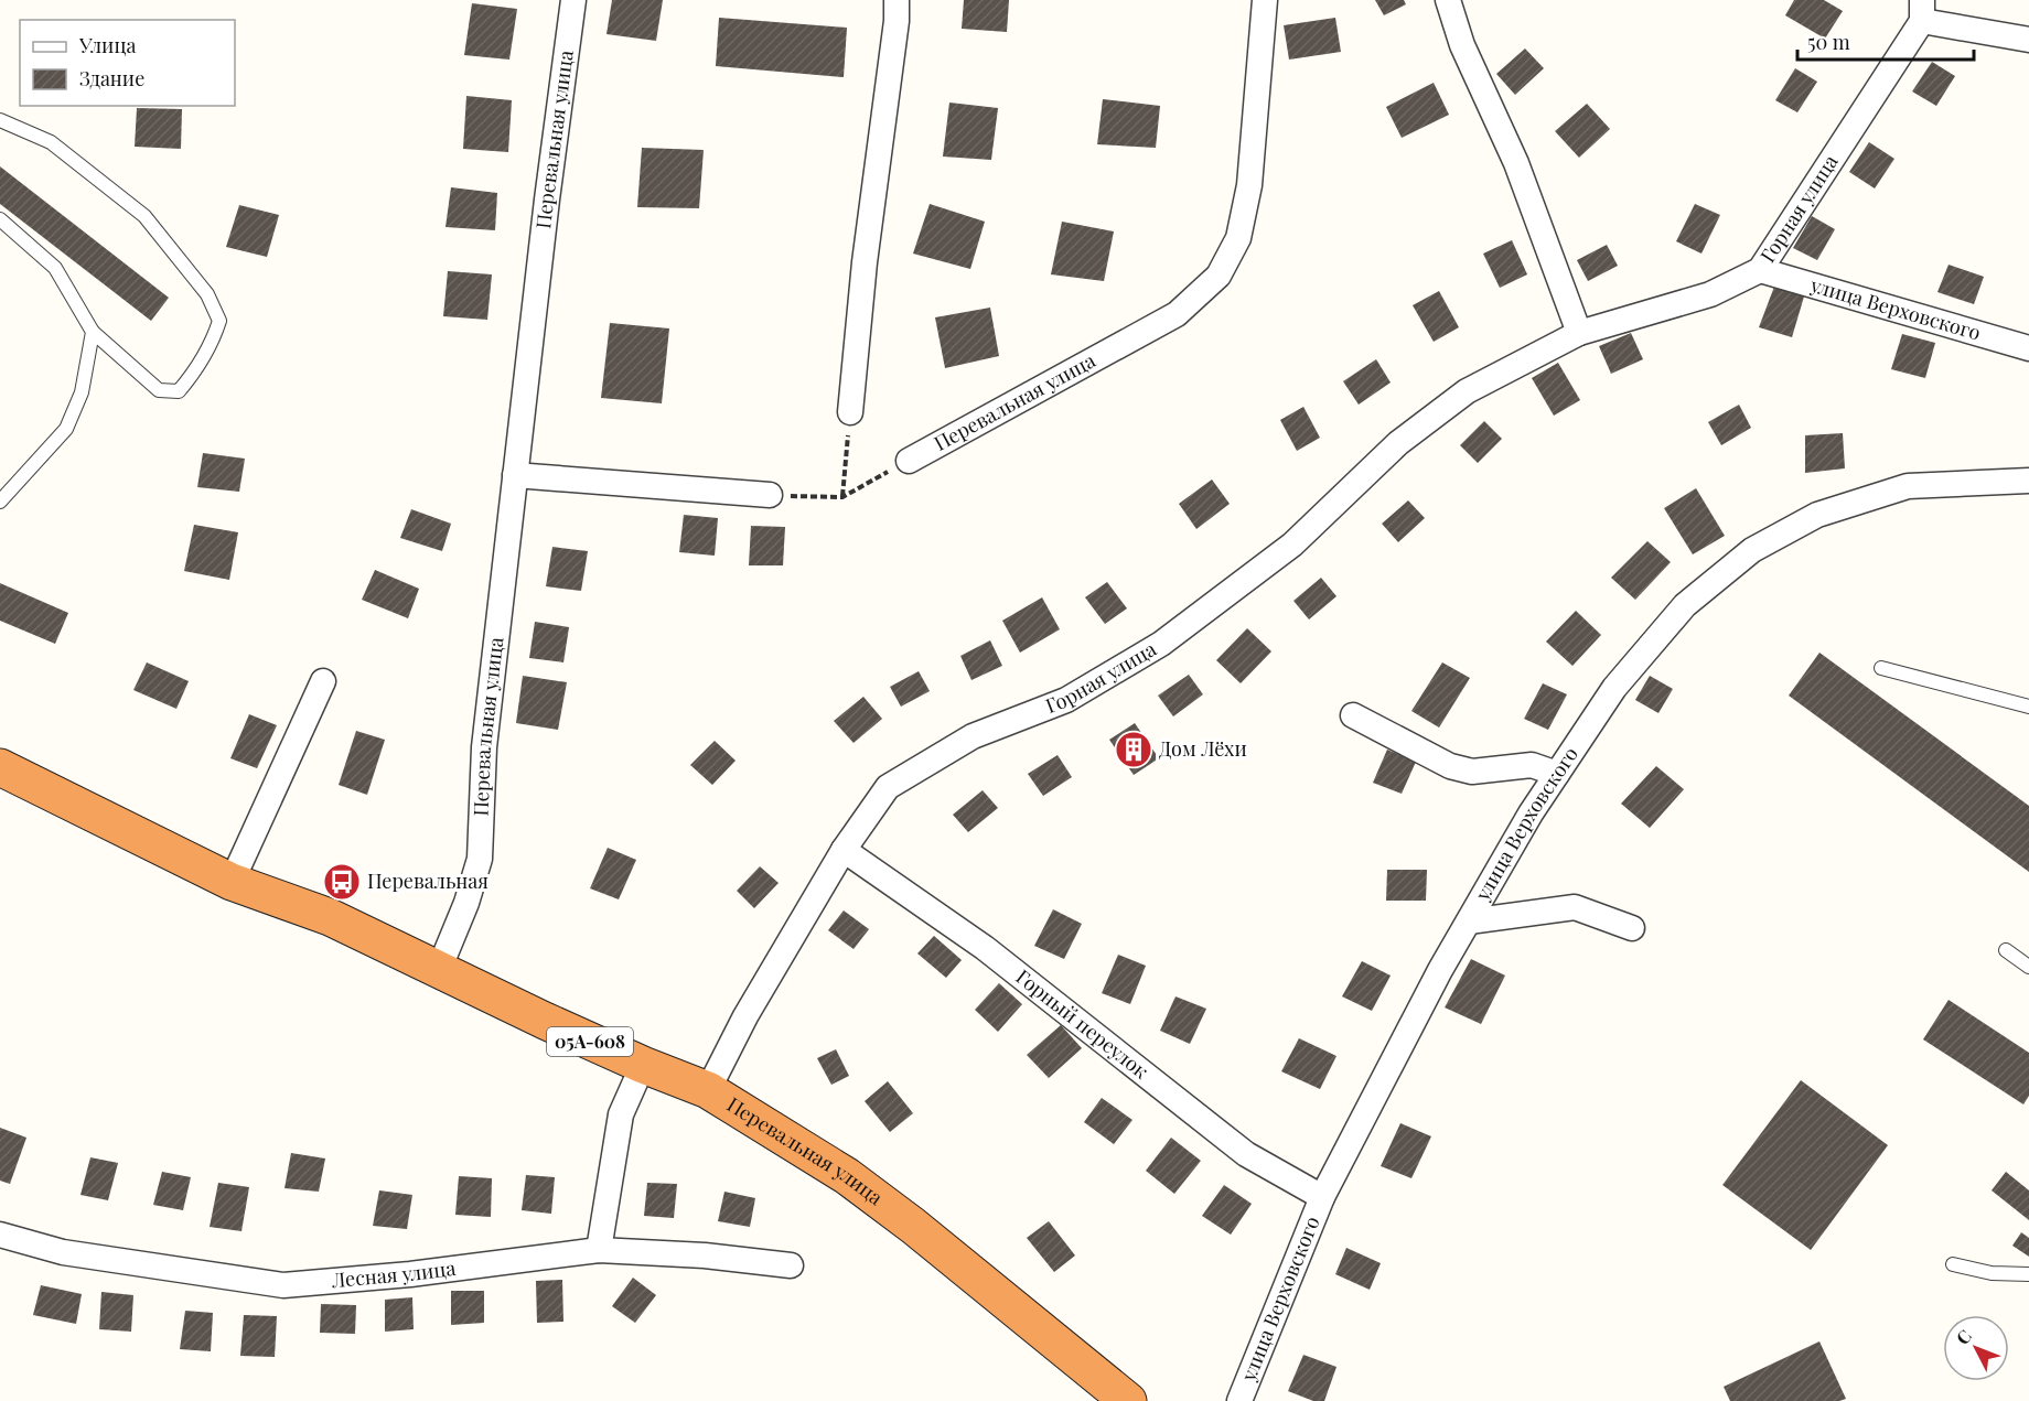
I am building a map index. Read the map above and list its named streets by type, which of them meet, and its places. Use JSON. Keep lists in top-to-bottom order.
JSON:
{
  "streets": {
    "highway": ["Перевальная улица", "05А-608"],
    "street": [
      "Горная улица",
      "улица Верховского",
      "Горный переулок",
      "Лесная улица"
    ]
  },
  "crossings": [
    ["Перевальная улица", "Горная улица"],
    ["Горная улица", "улица Верховского"],
    ["Горная улица", "Горный переулок"],
    ["улица Верховского", "Горный переулок"]
  ],
  "places": {
    "building": ["Дом Лёхи"],
    "bus stop": ["Перевальная"]
  },
  "legend": ["Улица", "Здание"],
  "scale_bar": "50 m",
  "north": "top left"
}
